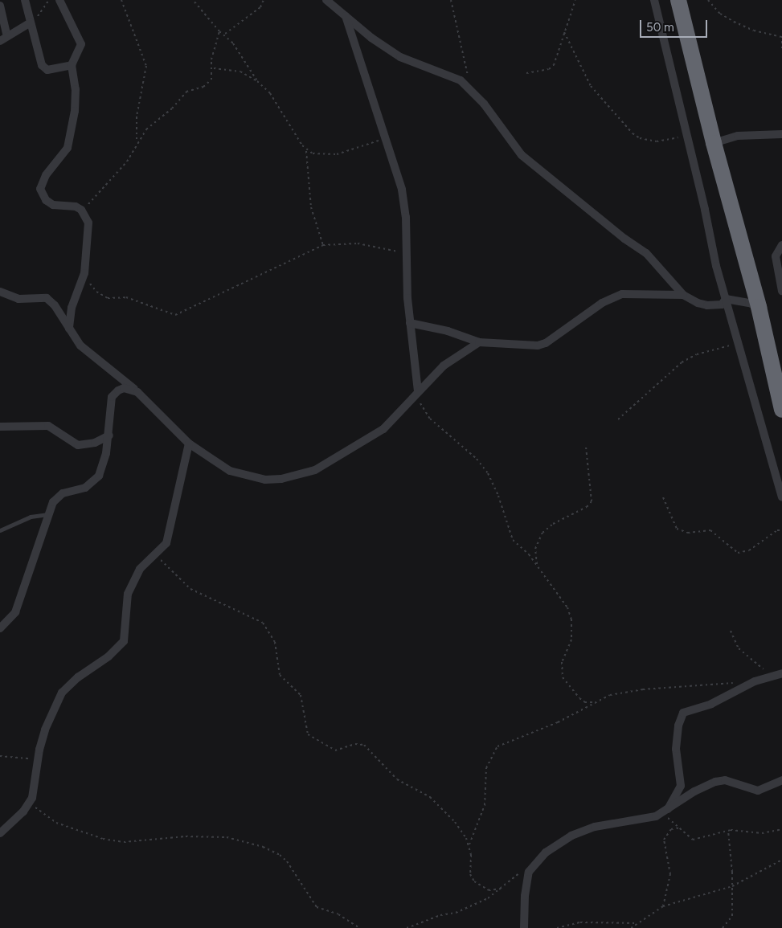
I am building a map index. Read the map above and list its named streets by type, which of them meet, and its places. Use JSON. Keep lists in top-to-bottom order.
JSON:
{
  "scale_bar": "50 m"
}
